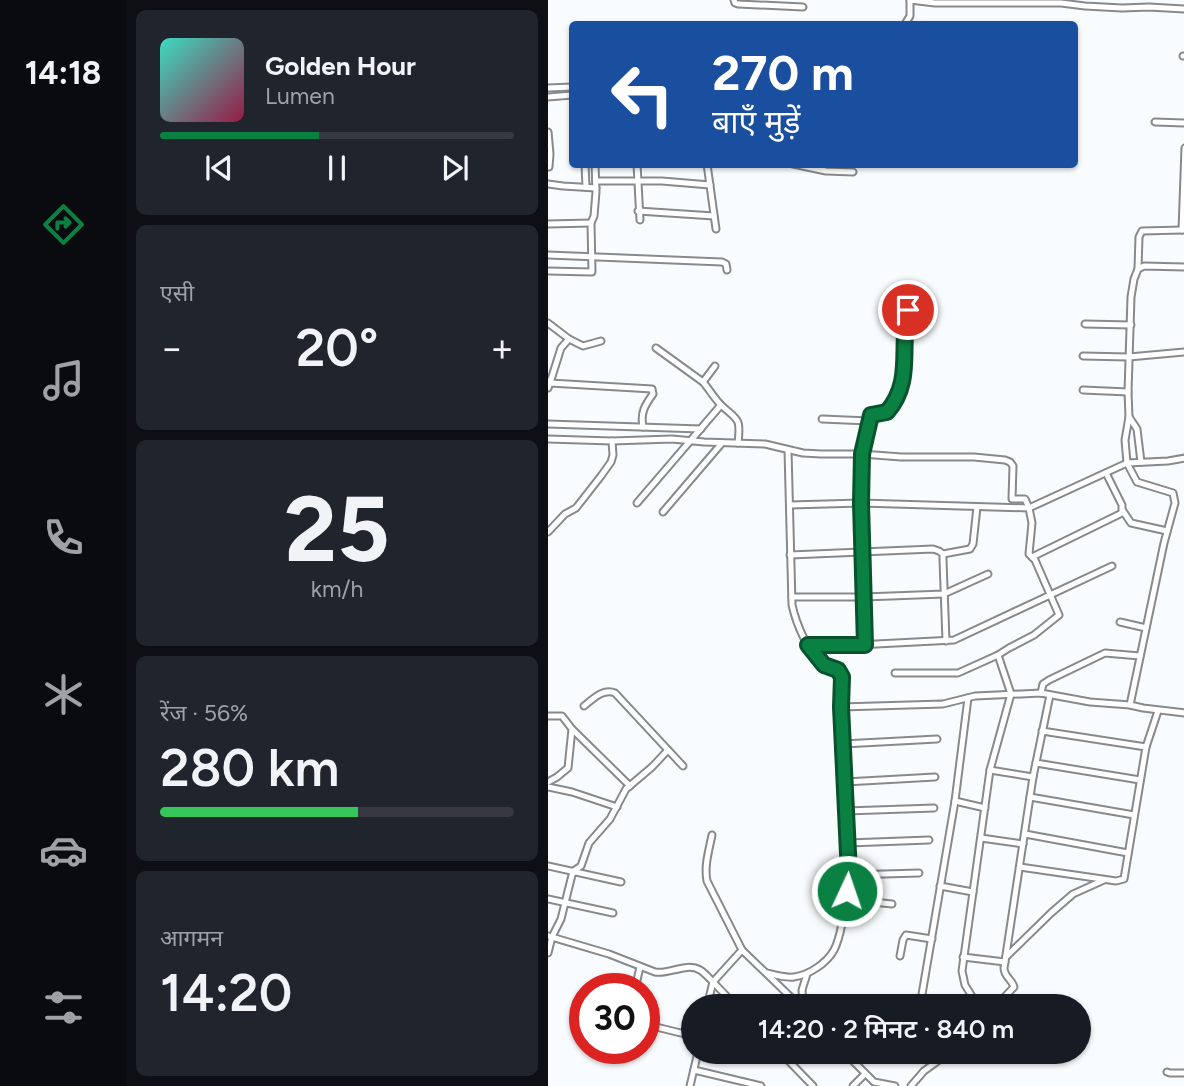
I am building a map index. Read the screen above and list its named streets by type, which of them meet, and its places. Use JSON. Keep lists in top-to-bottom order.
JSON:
{
  "page": {
    "tabs": "14:18",
    "turn": ["270 m", "बाएँ मुड़ें"],
    "song": ["Golden Hour", "Lumen"],
    "tile": [
      "एसी",
      ["25", "km/h"],
      ["रेंज · 56%", "280 km"],
      ["आगमन", "14:20"]
    ],
    "heat": ["−", "20°", "+"],
    "limit": "30",
    "trip": "14:20 · 2 मिनट · 840 m"
  }
}
